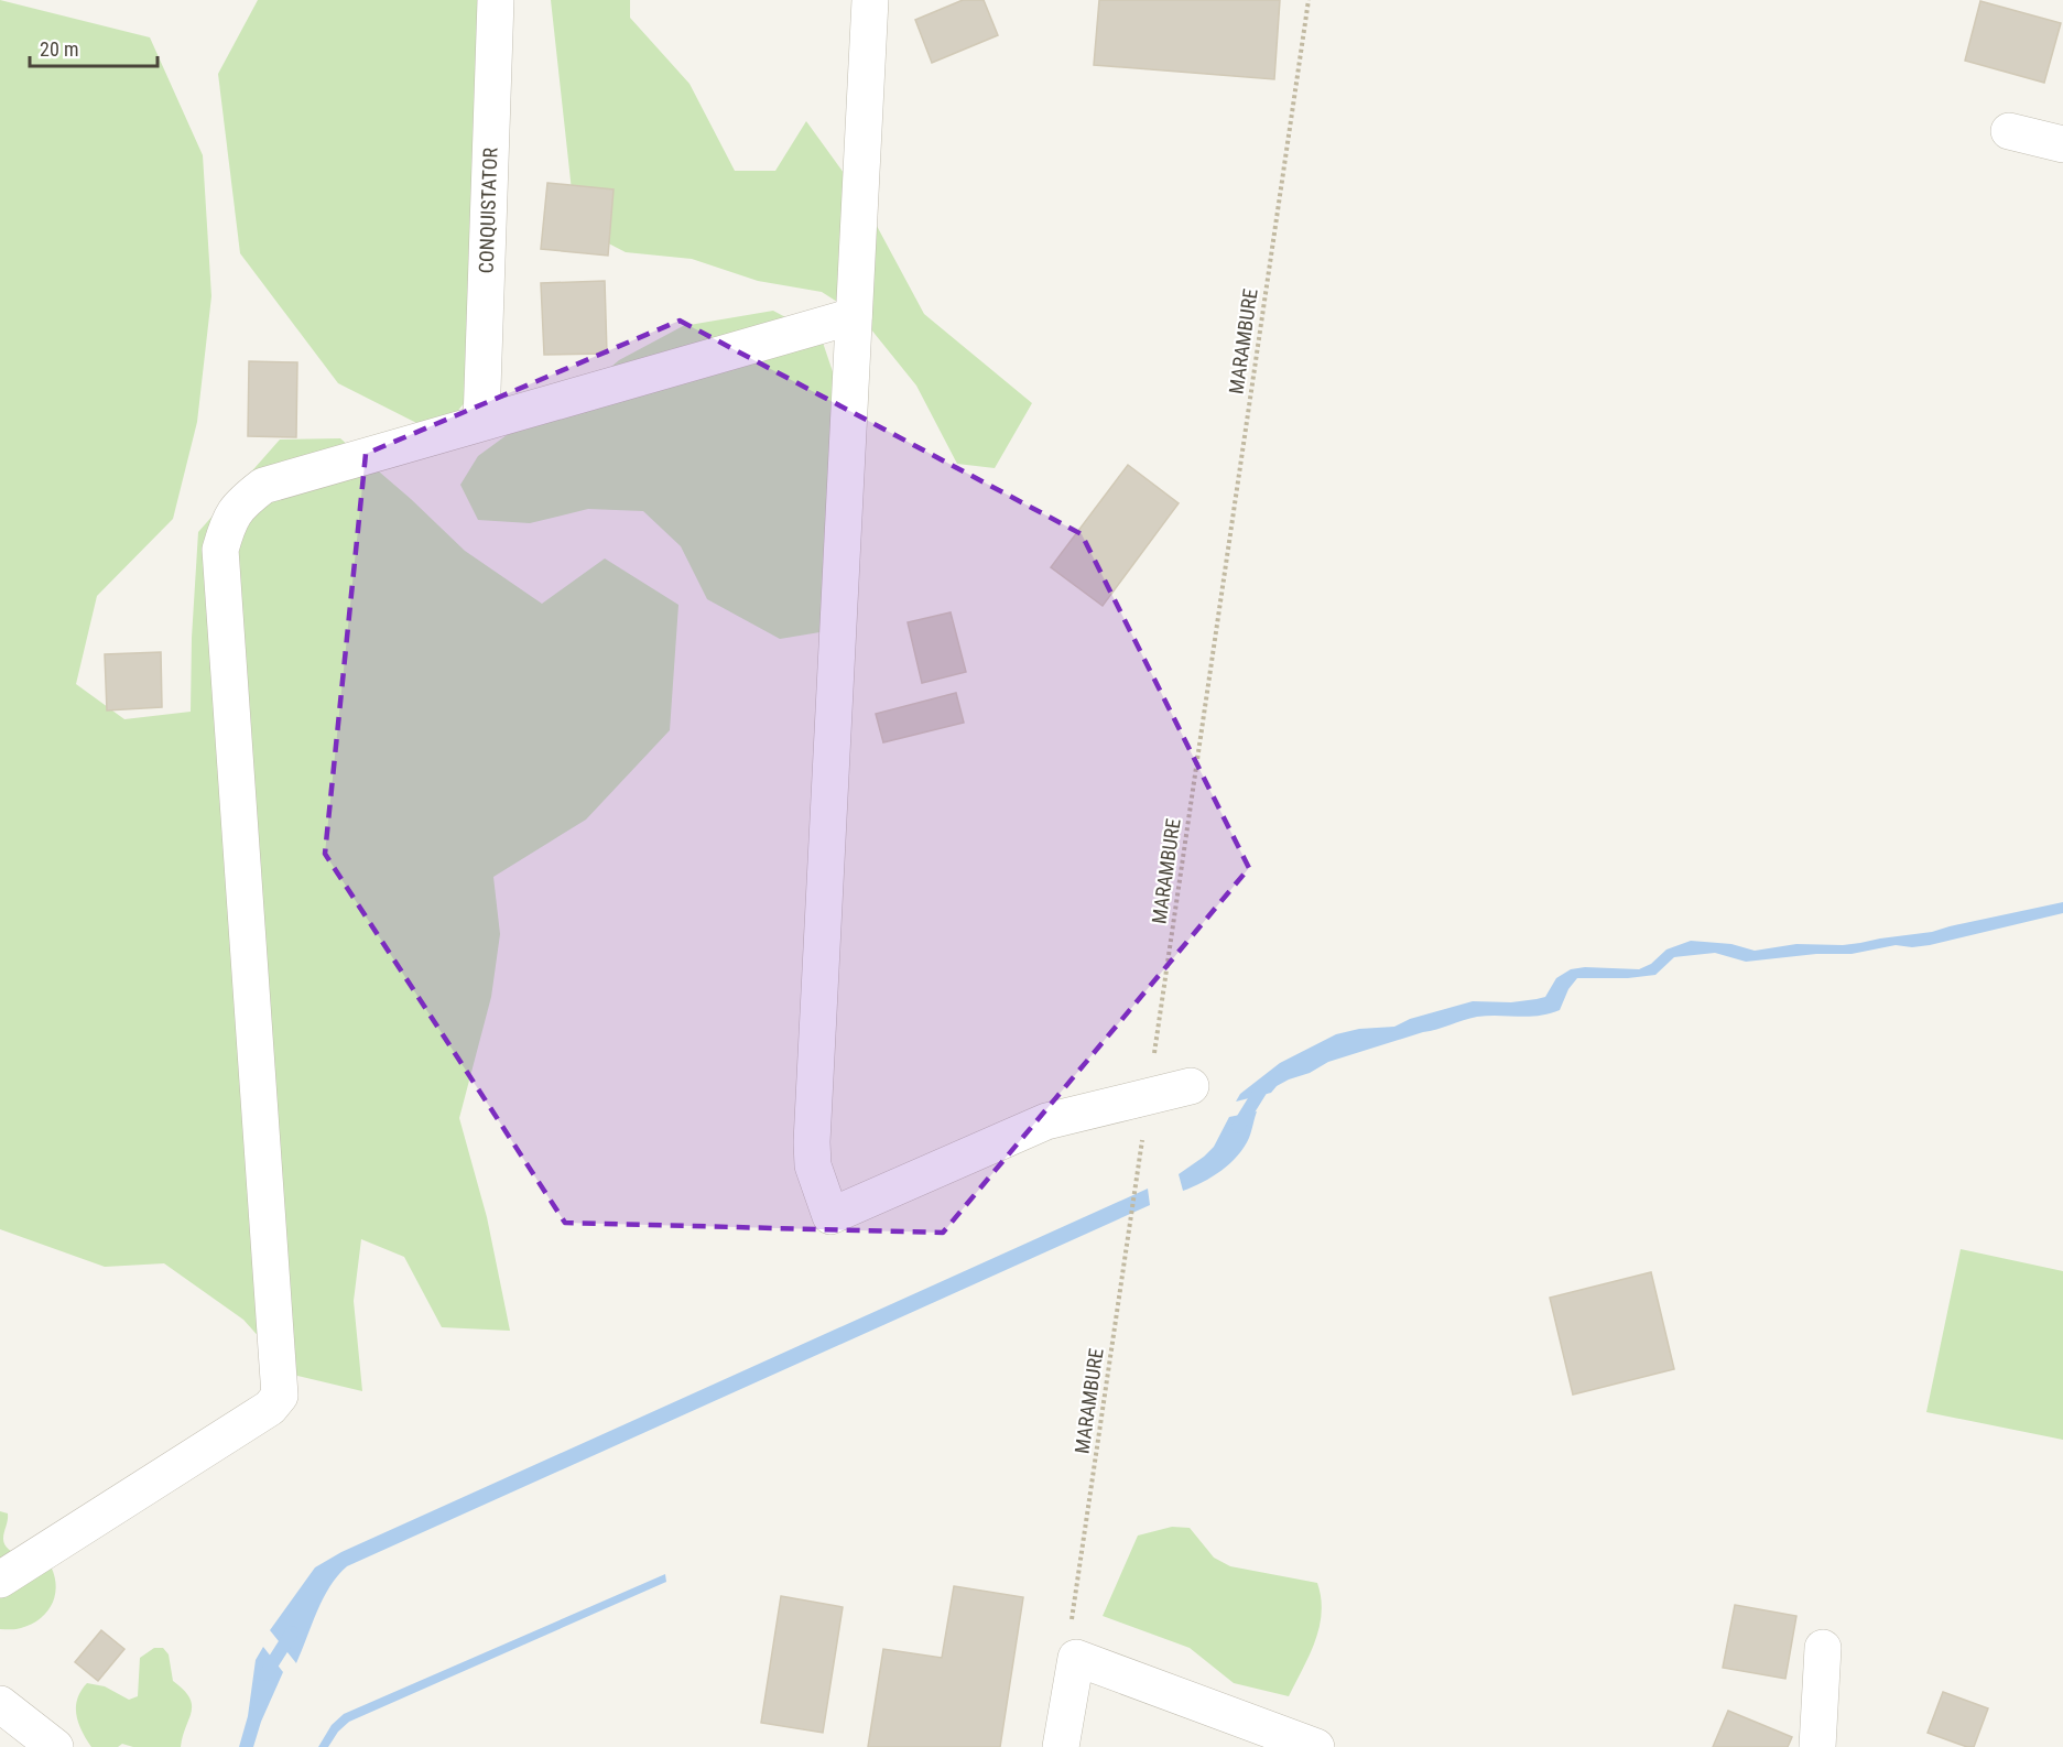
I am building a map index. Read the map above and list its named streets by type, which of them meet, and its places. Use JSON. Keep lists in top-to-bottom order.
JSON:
{
  "streets": {
    "street": ["CONQUISTATOR"],
    "path": ["MARAMBURE"]
  },
  "scale_bar": "20 m"
}
